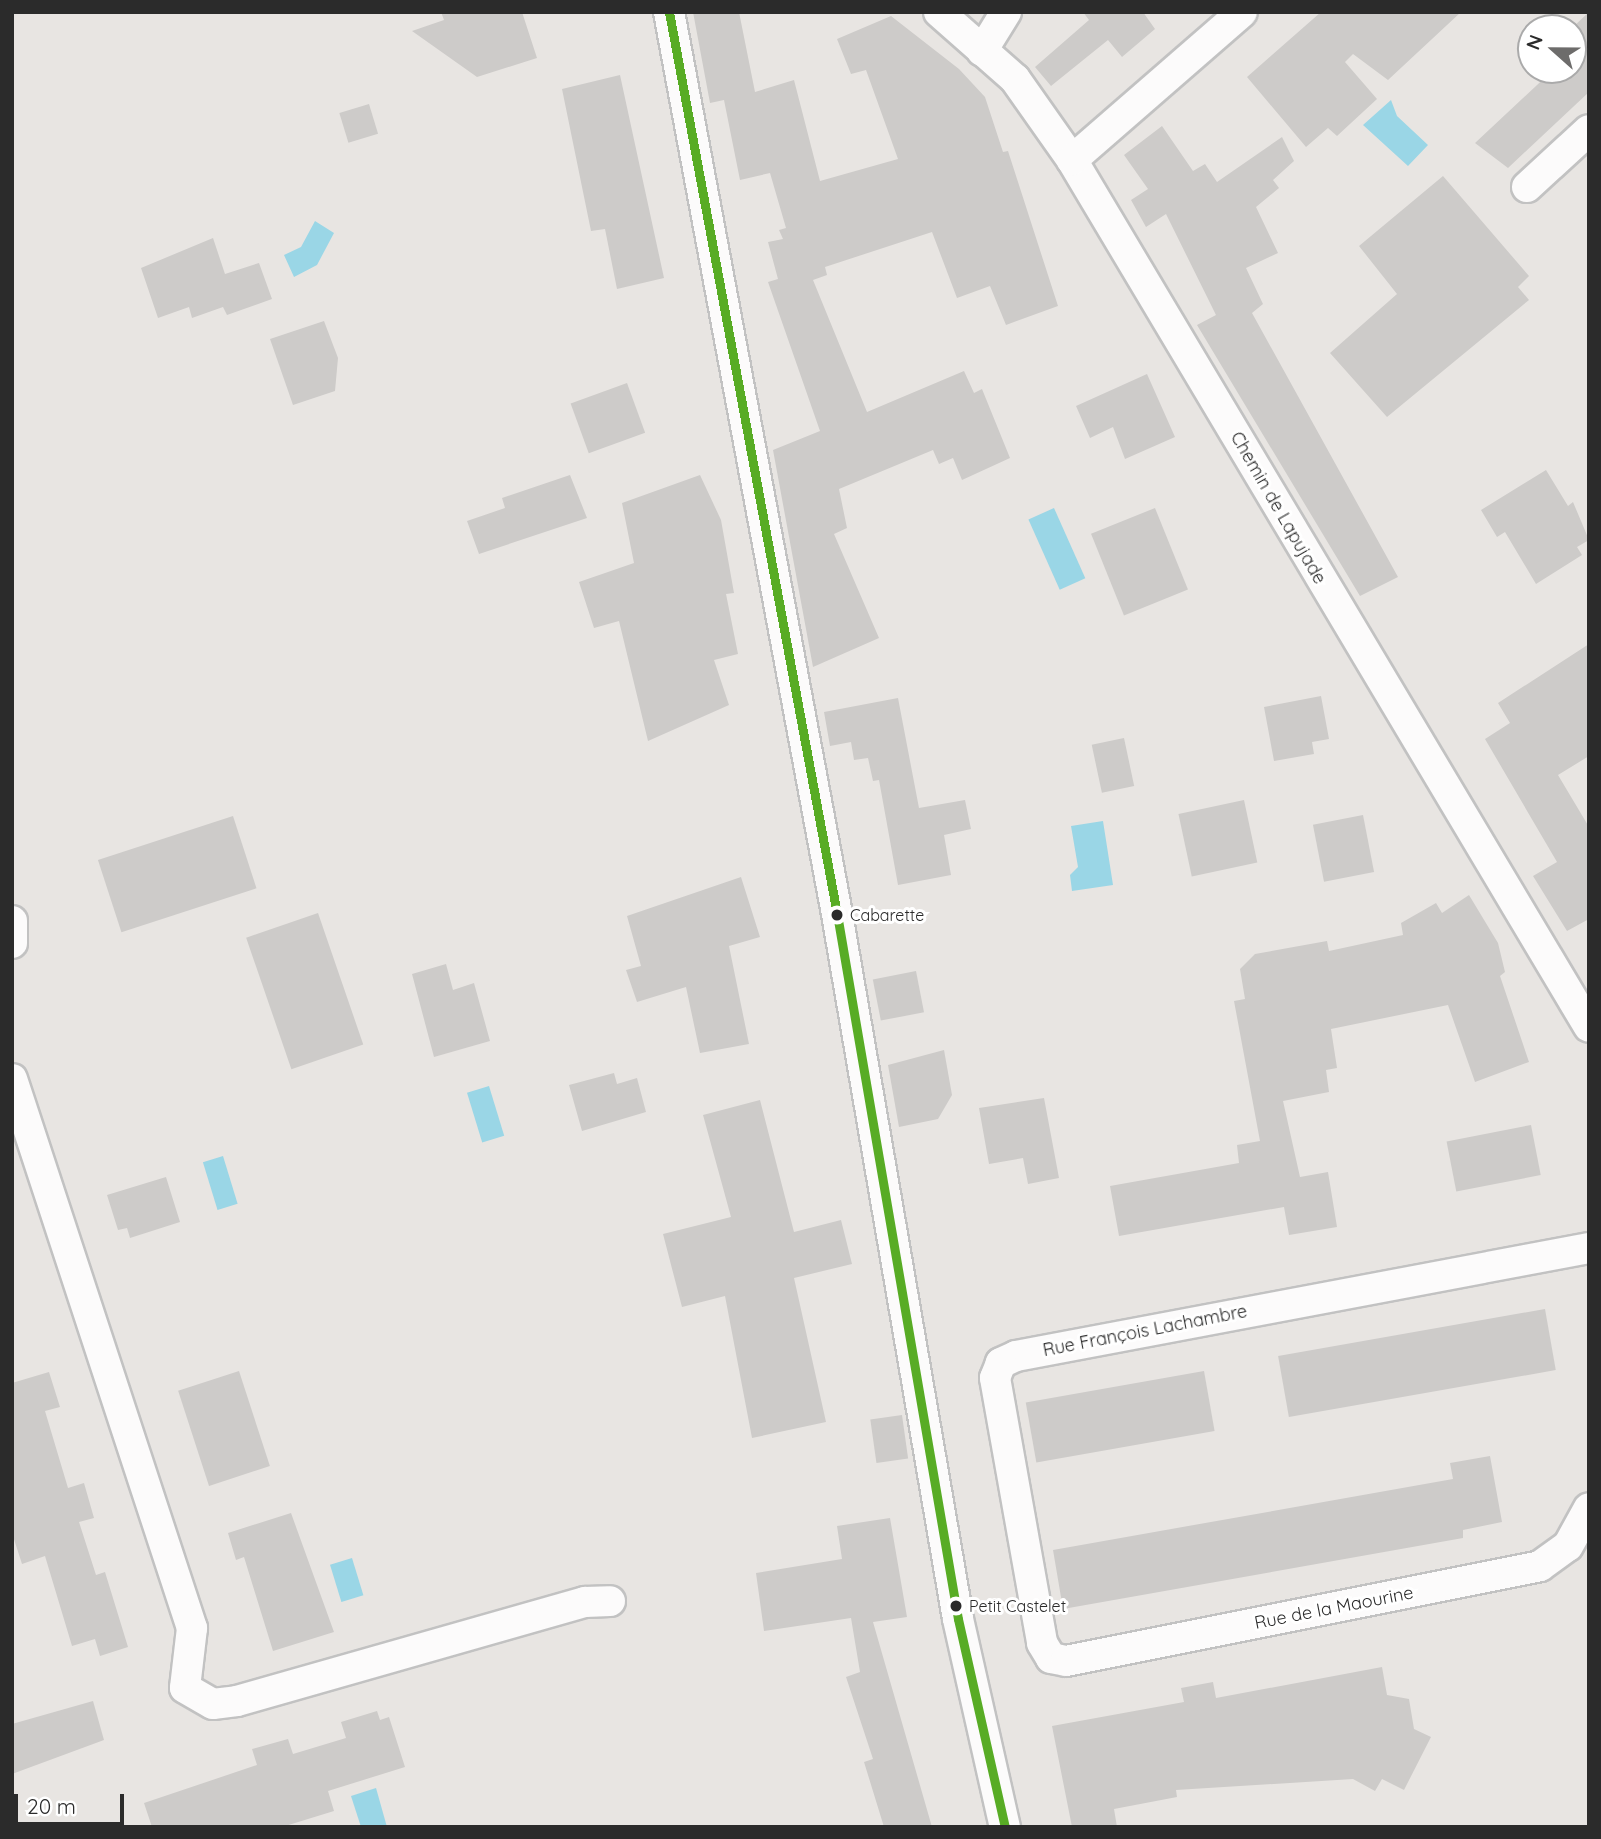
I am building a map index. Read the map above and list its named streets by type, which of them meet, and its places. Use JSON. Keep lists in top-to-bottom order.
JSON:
{
  "streets": {
    "street": ["Chemin de Lapujade", "Rue François Lachambre", "Rue de la Maourine"]
  },
  "crossings": [
    ["Rue François Lachambre", "Rue de la Maourine"]
  ],
  "places": ["Cabarette", "Petit Castelet"],
  "scale_bar": "20 m",
  "north": "left"
}
